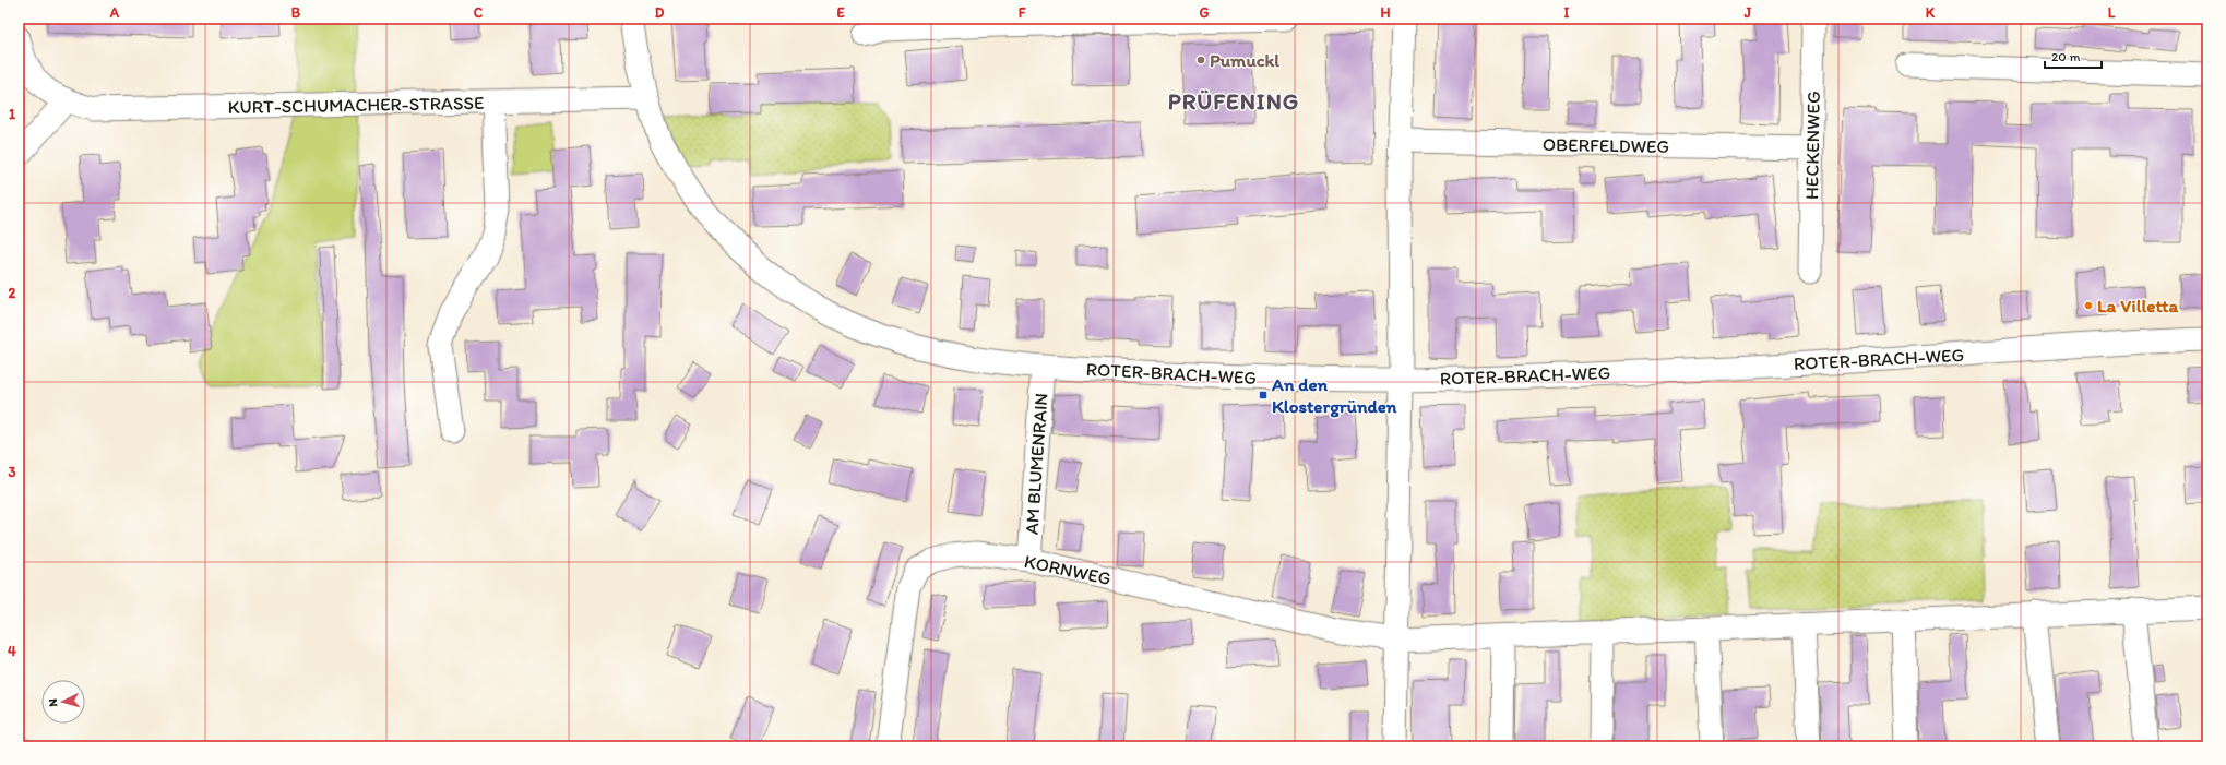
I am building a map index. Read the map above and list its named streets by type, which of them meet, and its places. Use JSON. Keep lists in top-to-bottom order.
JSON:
{
  "streets": {
    "street": [
      "KURT-SCHUMACHER-STRASSE",
      "OBERFELDWEG",
      "HECKENWEG",
      "ROTER-BRACH-WEG",
      "AM BLUMENRAIN",
      "KORNWEG"
    ]
  },
  "crossings": [
    ["KURT-SCHUMACHER-STRASSE", "ROTER-BRACH-WEG"],
    ["OBERFELDWEG", "HECKENWEG"],
    ["ROTER-BRACH-WEG", "AM BLUMENRAIN"],
    ["AM BLUMENRAIN", "KORNWEG"]
  ],
  "districts": ["PRÜFENING"],
  "places": {
    "other": ["Pumuckl", "La Villetta"],
    "transit": ["An den Klostergründen"]
  },
  "scale_bar": "20 m",
  "north": "left",
  "grid": {
    "columns": [
      "A",
      "B",
      "C",
      "D",
      "E",
      "F",
      "G",
      "H",
      "I",
      "J",
      "K",
      "L"
    ],
    "rows": [
      "1",
      "2",
      "3",
      "4"
    ]
  }
}
